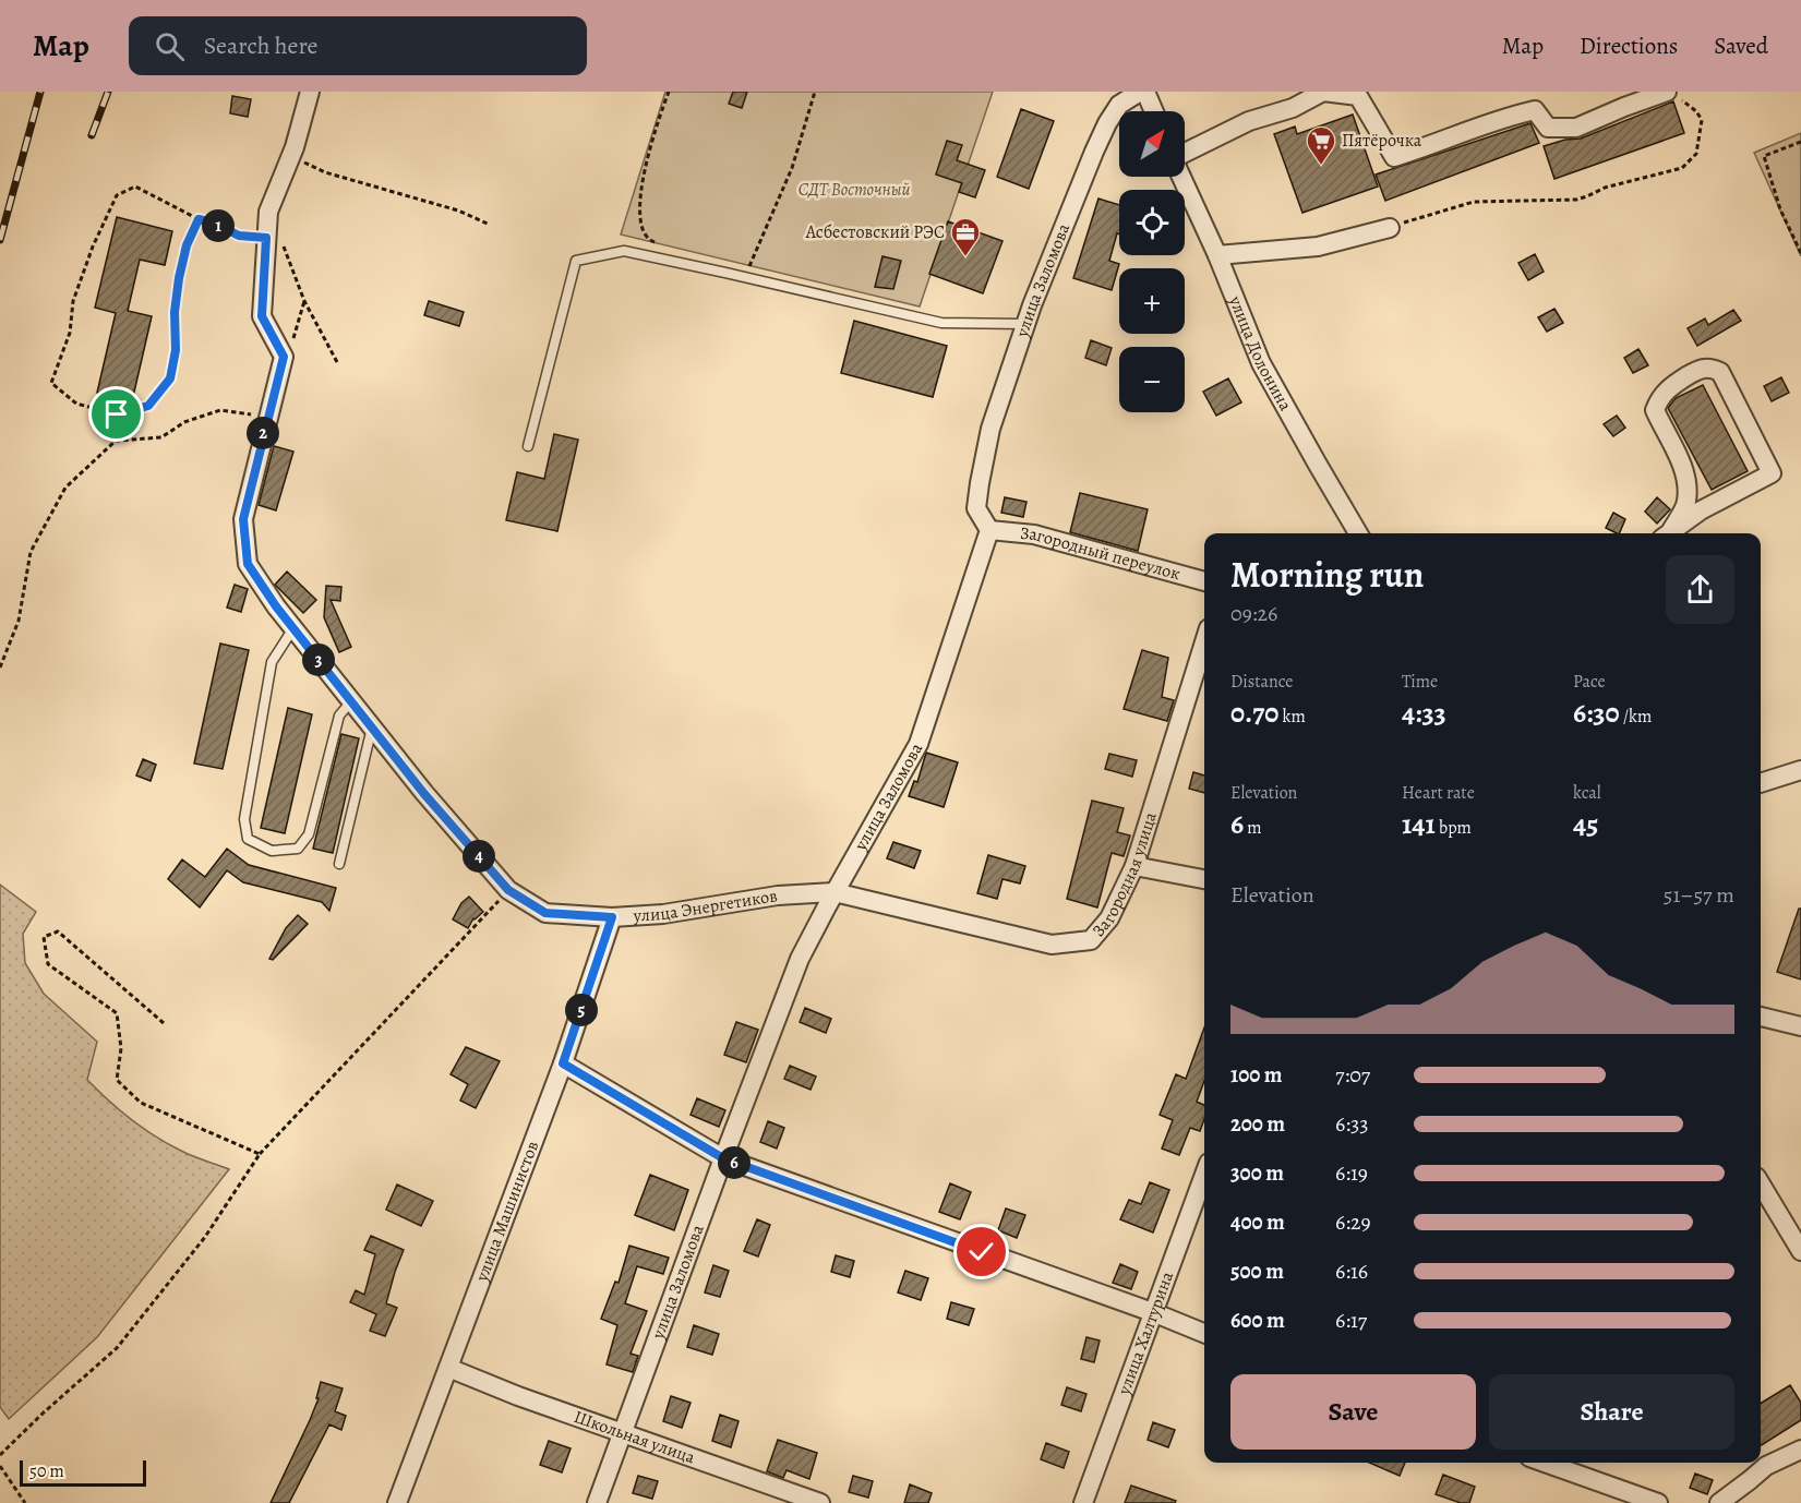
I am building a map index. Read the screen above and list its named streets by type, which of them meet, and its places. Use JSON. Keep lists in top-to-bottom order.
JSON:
{
  "streets": {
    "street": [
      "улица Заломова",
      "улица Долонина",
      "Загородный переулок",
      "Загородная улица",
      "улица Энергетиков",
      "улица Машинистов",
      "улица Халтурина",
      "Школьная улица"
    ]
  },
  "crossings": [
    ["улица Заломова", "Загородный переулок"],
    ["улица Заломова", "Загородная улица"],
    ["улица Заломова", "улица Энергетиков"],
    ["улица Заломова", "Школьная улица"],
    ["Загородная улица", "улица Энергетиков"],
    ["улица Энергетиков", "улица Машинистов"],
    ["улица Машинистов", "Школьная улица"]
  ],
  "parks": ["СДТ Восточный"],
  "places": {
    "supermarket": ["Пятёрочка"],
    "office": ["Асбестовский РЭС"]
  },
  "scale_bar": "50 m",
  "north": "top right",
  "page": {
    "header": "Map",
    "search": "Search here",
    "nav": ["Map", "Directions", "Saved"],
    "map_buttons": ["+", "−"],
    "pins": [
      "1",
      "2",
      "3",
      "4",
      "5",
      "6"
    ],
    "heading": ["Morning run", "09:26"],
    "stats": [
      ["Distance", "0.70 km"],
      ["Time", "4:33"],
      ["Pace", "6:30 /km"],
      ["Elevation", "6 m"],
      ["Heart rate", "141 bpm"],
      ["kcal", "45"]
    ],
    "chart": ["Elevation", "51–57 m"],
    "list": [
      {
        "name": "100 m",
        "note": "7:07"
      },
      {
        "name": "200 m",
        "note": "6:33"
      },
      {
        "name": "300 m",
        "note": "6:19"
      },
      {
        "name": "400 m",
        "note": "6:29"
      },
      {
        "name": "500 m",
        "note": "6:16"
      },
      {
        "name": "600 m",
        "note": "6:17"
      }
    ],
    "buttons": ["Save", "Share"],
    "scale": "50 m"
  }
}
